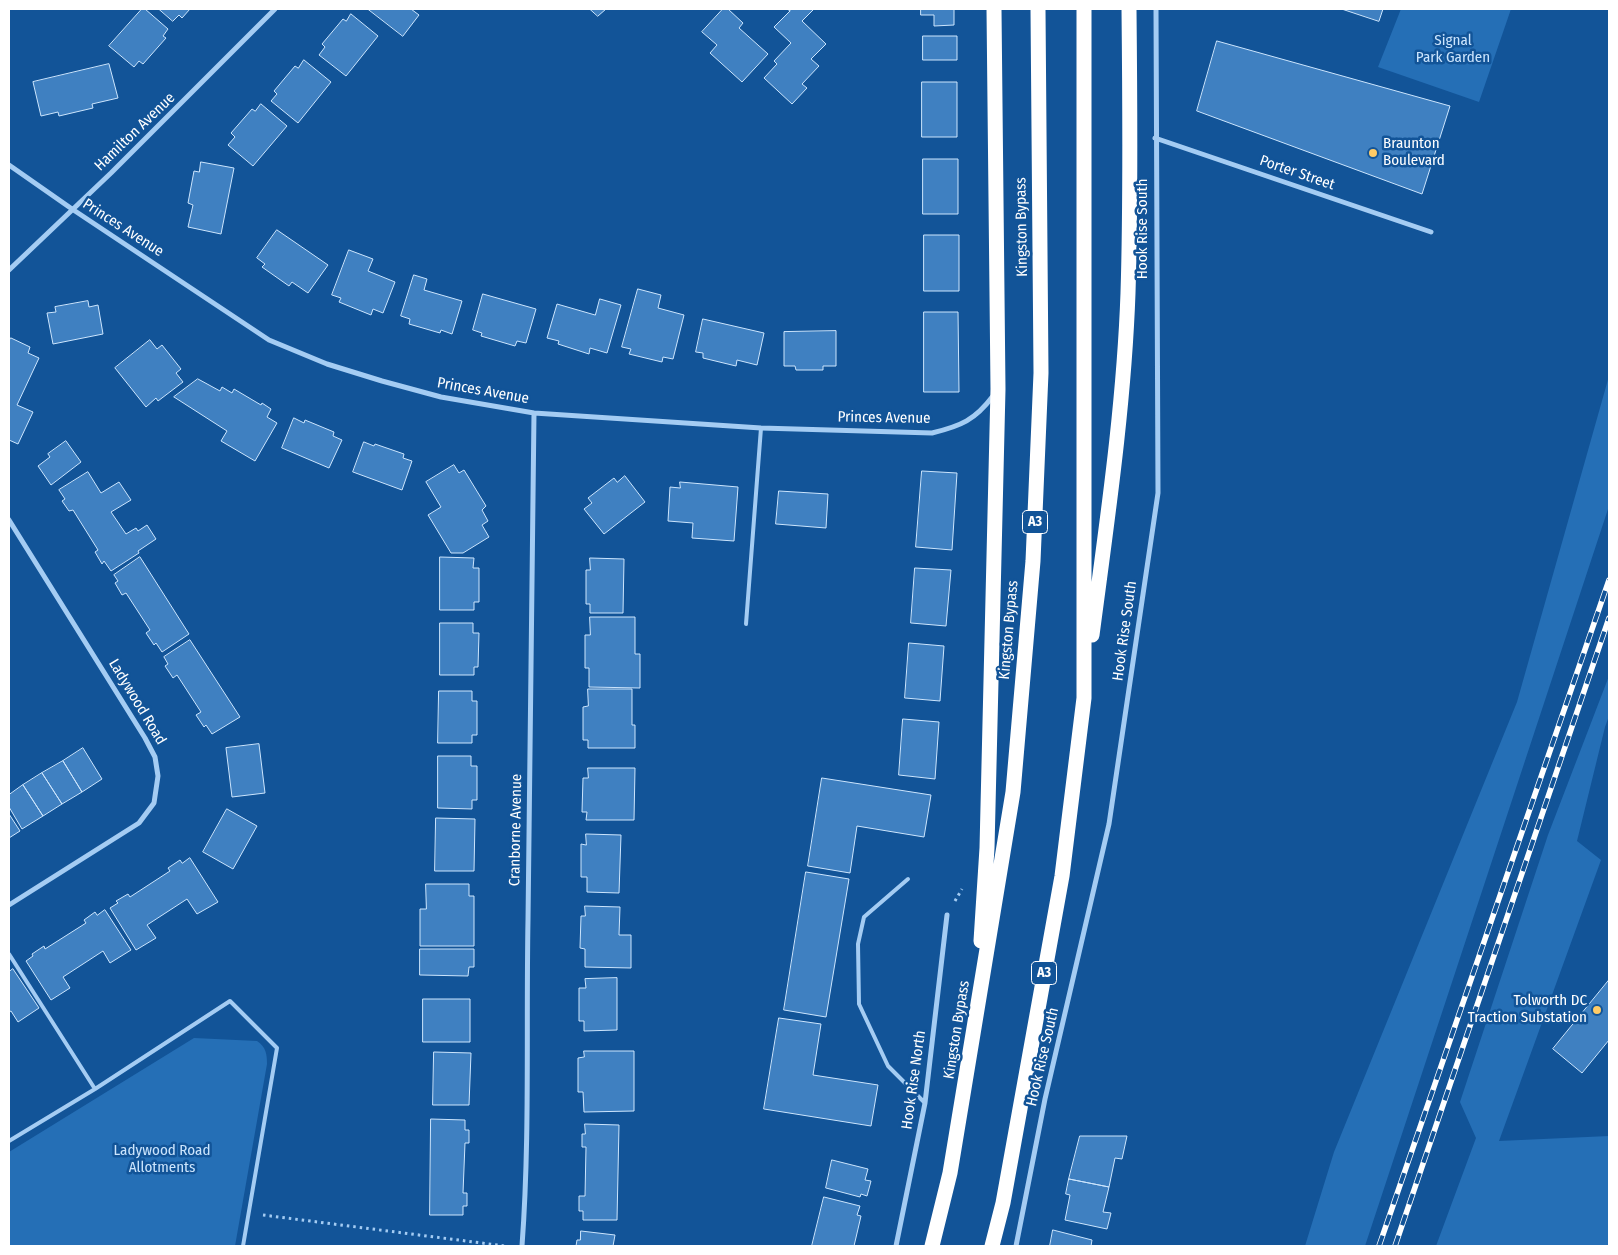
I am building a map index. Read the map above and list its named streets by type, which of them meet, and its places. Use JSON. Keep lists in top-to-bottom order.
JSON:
{
  "streets": {
    "highway": ["Kingston Bypass", "A3"],
    "street": [
      "Hamilton Avenue",
      "Porter Street",
      "Princes Avenue",
      "Hook Rise South",
      "Ladywood Road",
      "Cranborne Avenue",
      "Hook Rise North"
    ]
  },
  "crossings": [
    ["Hamilton Avenue", "Princes Avenue"],
    ["Porter Street", "Hook Rise South"],
    ["Princes Avenue", "Cranborne Avenue"]
  ],
  "parks": ["Signal Park Garden", "Ladywood Road Allotments"],
  "places": ["Braunton Boulevard", "Tolworth DC Traction Substation"]
}
